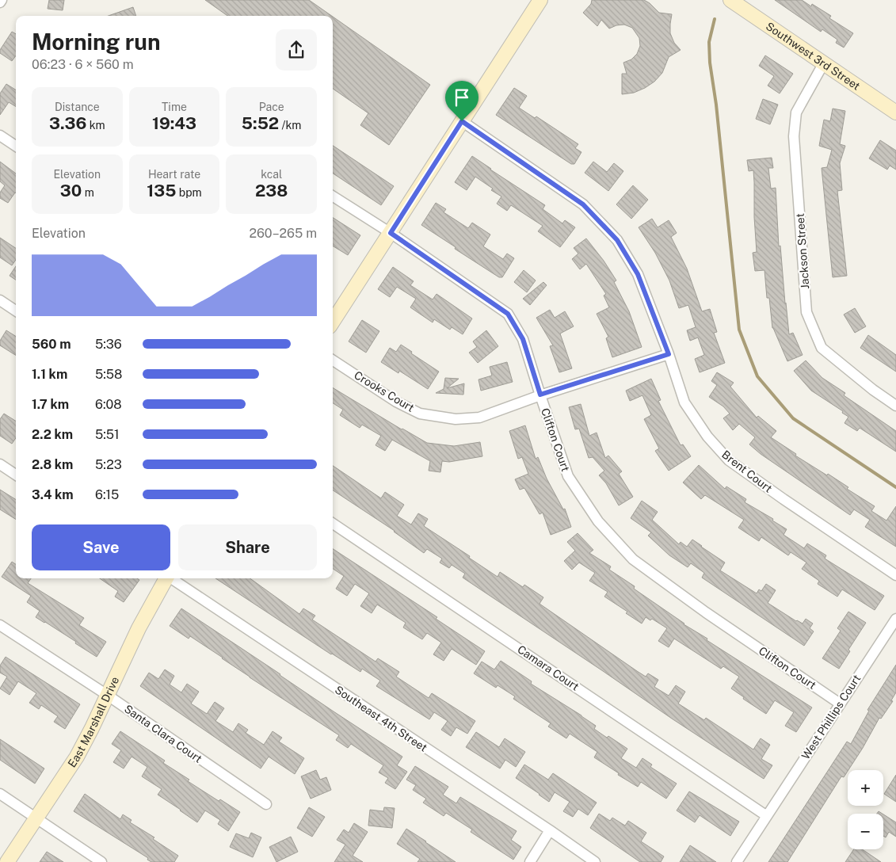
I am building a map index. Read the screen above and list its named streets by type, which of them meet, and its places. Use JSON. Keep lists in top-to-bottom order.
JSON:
{
  "streets": {
    "main road": ["Southwest 3rd Street", "East Marshall Drive"],
    "street": [
      "Jackson Street",
      "Crooks Court",
      "Clifton Court",
      "Brent Court",
      "Camara Court",
      "West Phillips Court",
      "Southeast 4th Street",
      "Santa Clara Court"
    ]
  },
  "crossings": [
    ["Southwest 3rd Street", "Jackson Street"],
    ["Crooks Court", "Clifton Court"],
    ["Crooks Court", "Brent Court"],
    ["Clifton Court", "West Phillips Court"],
    ["Camara Court", "West Phillips Court"],
    ["East Marshall Drive", "Santa Clara Court"]
  ],
  "page": {
    "heading": ["Morning run", "06:23 · 6 × 560 m"],
    "stats": [
      ["Distance", "3.36 km"],
      ["Time", "19:43"],
      ["Pace", "5:52 /km"],
      ["Elevation", "30 m"],
      ["Heart rate", "135 bpm"],
      ["kcal", "238"]
    ],
    "chart": ["Elevation", "260–265 m"],
    "list": [
      {
        "name": "560 m",
        "note": "5:36"
      },
      {
        "name": "1.1 km",
        "note": "5:58"
      },
      {
        "name": "1.7 km",
        "note": "6:08"
      },
      {
        "name": "2.2 km",
        "note": "5:51"
      },
      {
        "name": "2.8 km",
        "note": "5:23"
      },
      {
        "name": "3.4 km",
        "note": "6:15"
      }
    ],
    "buttons": ["Save", "Share"],
    "map_buttons": ["+", "−"]
  }
}
